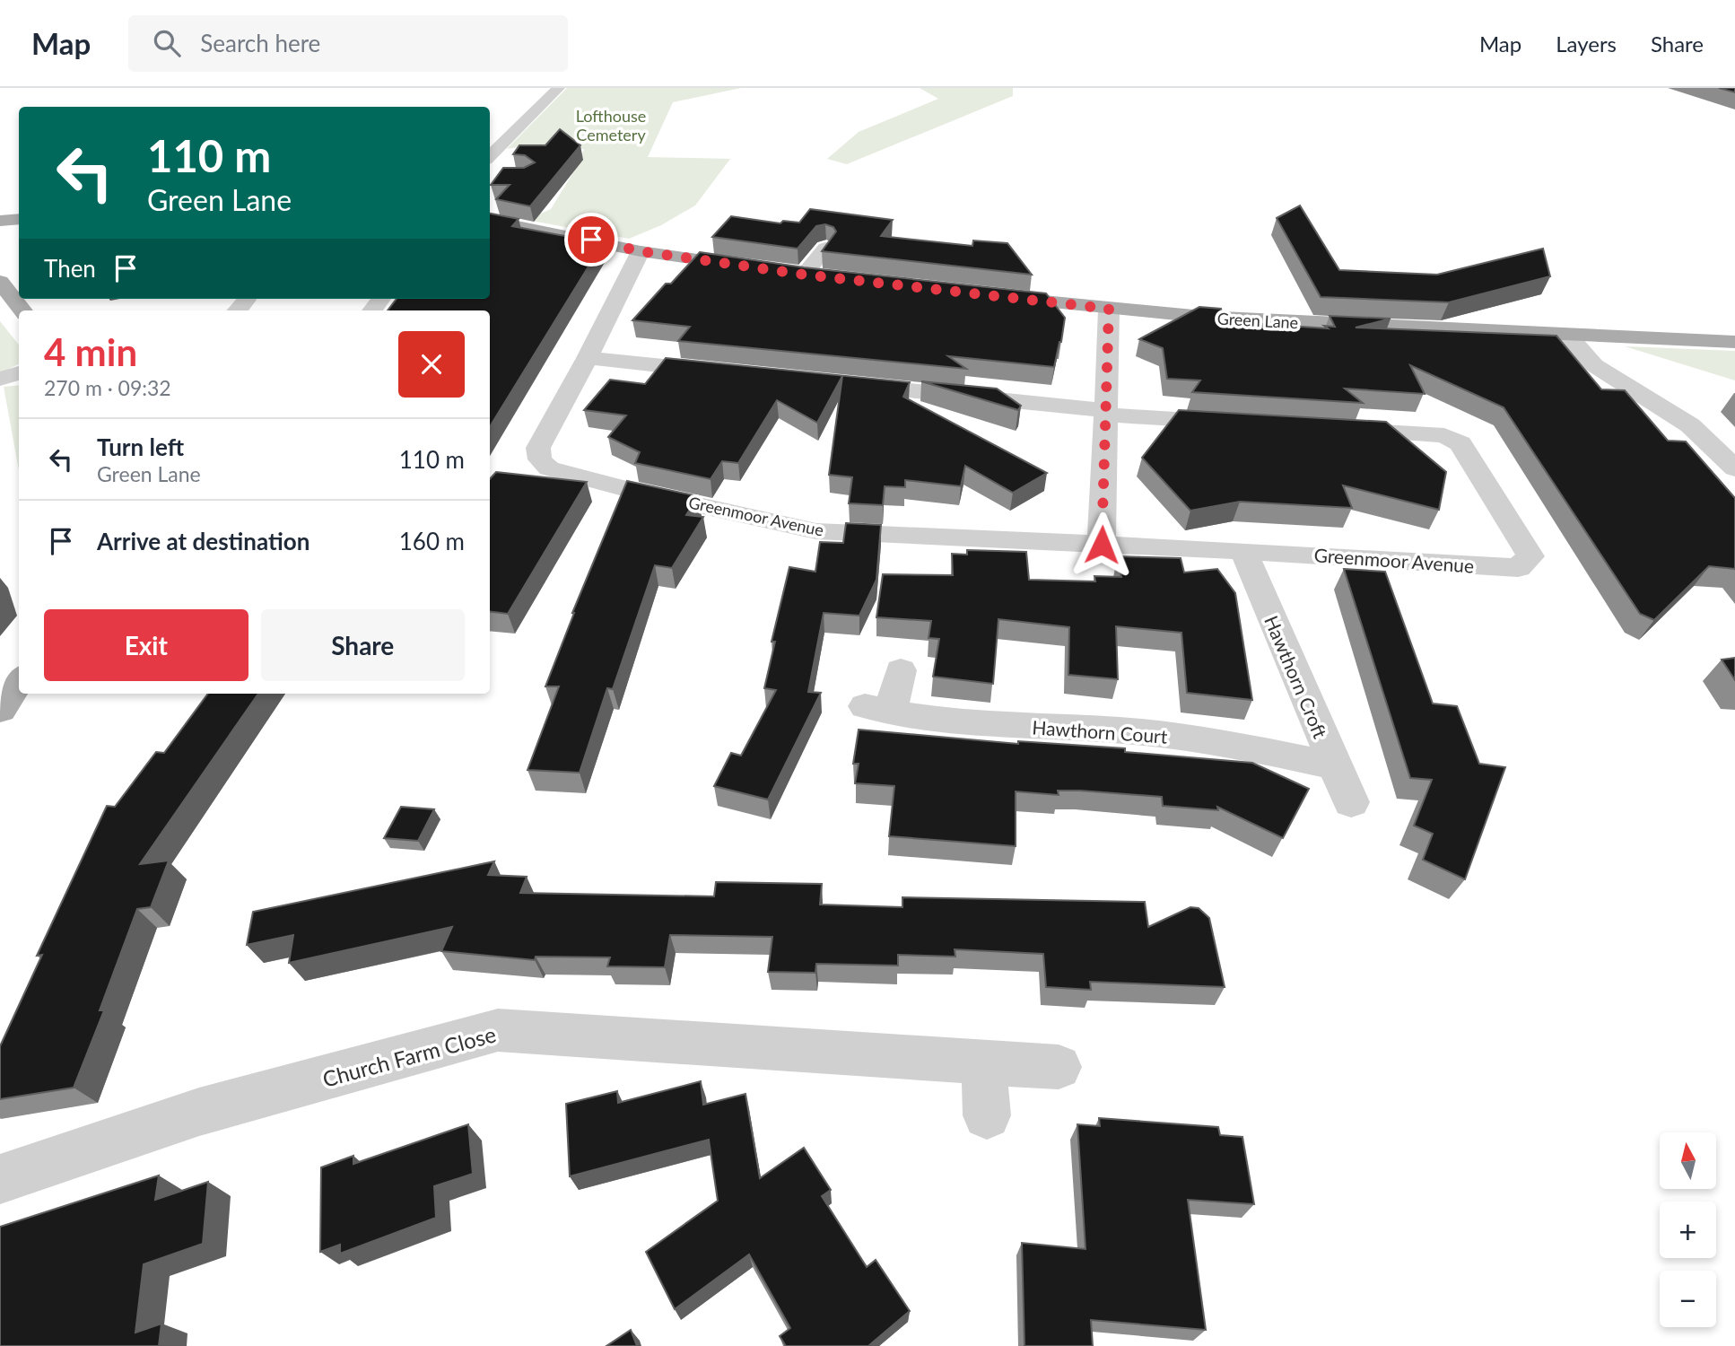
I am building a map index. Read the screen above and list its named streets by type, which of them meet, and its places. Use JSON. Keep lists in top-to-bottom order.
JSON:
{
  "streets": {
    "main road": ["Green Lane"],
    "street": [
      "Greenmoor Avenue",
      "Hawthorn Croft",
      "Hawthorn Court",
      "Church Farm Close"
    ]
  },
  "crossings": [
    ["Greenmoor Avenue", "Hawthorn Croft"],
    ["Hawthorn Croft", "Hawthorn Court"]
  ],
  "parks": ["Lofthouse Cemetery"],
  "north": "top",
  "page": {
    "header": "Map",
    "search": "Search here",
    "nav": ["Map", "Layers", "Share"],
    "turn": ["110 m", "Green Lane"],
    "then": "Then",
    "heading": ["4 min", "270 m · 09:32"],
    "list": [
      {
        "name": "Turn left",
        "note": "Green Lane",
        "value": "110 m"
      },
      {
        "name": "Arrive at destination",
        "value": "160 m"
      }
    ],
    "buttons": ["Exit", "Share"],
    "map_buttons": ["+", "−"]
  }
}
